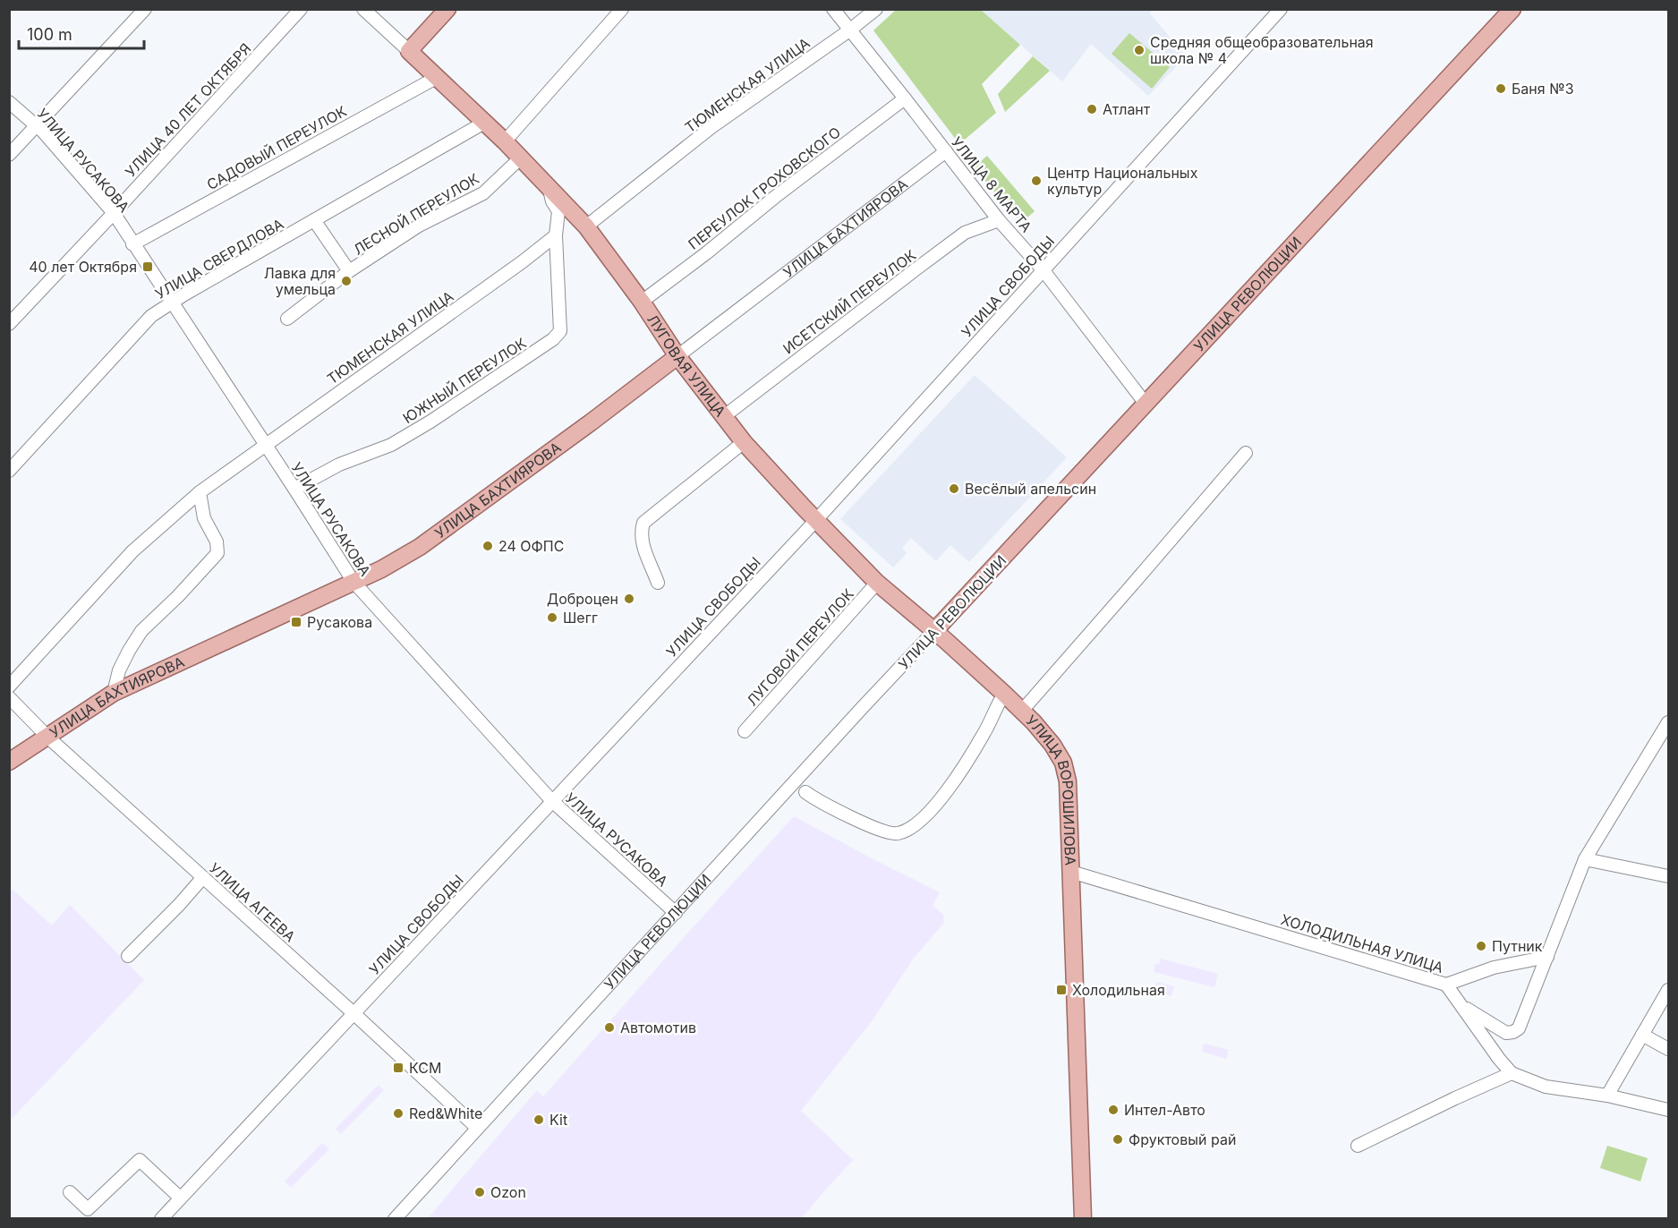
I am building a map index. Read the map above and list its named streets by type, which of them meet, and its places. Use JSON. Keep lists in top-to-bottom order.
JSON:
{
  "streets": {
    "main road": [
      "УЛИЦА БАХТИЯРОВА",
      "УЛИЦА РЕВОЛЮЦИИ",
      "ЛУГОВАЯ УЛИЦА",
      "УЛИЦА ВОРОШИЛОВА"
    ],
    "street": [
      "ТЮМЕНСКАЯ УЛИЦА",
      "УЛИЦА 40 ЛЕТ ОКТЯБРЯ",
      "САДОВЫЙ ПЕРЕУЛОК",
      "УЛИЦА РУСАКОВА",
      "УЛИЦА 8 МАРТА",
      "ПЕРЕУЛОК ГРОХОВСКОГО",
      "ЛЕСНОЙ ПЕРЕУЛОК",
      "УЛИЦА СВЕРДЛОВА",
      "УЛИЦА СВОБОДЫ",
      "ИСЕТСКИЙ ПЕРЕУЛОК",
      "ЮЖНЫЙ ПЕРЕУЛОК",
      "ЛУГОВОЙ ПЕРЕУЛОК",
      "УЛИЦА АГЕЕВА",
      "ХОЛОДИЛЬНАЯ УЛИЦА"
    ]
  },
  "crossings": [
    ["ТЮМЕНСКАЯ УЛИЦА", "УЛИЦА РУСАКОВА"],
    ["ТЮМЕНСКАЯ УЛИЦА", "УЛИЦА 8 МАРТА"],
    ["ТЮМЕНСКАЯ УЛИЦА", "ЛУГОВАЯ УЛИЦА"],
    ["ТЮМЕНСКАЯ УЛИЦА", "ЮЖНЫЙ ПЕРЕУЛОК"],
    ["УЛИЦА 40 ЛЕТ ОКТЯБРЯ", "УЛИЦА РУСАКОВА"],
    ["САДОВЫЙ ПЕРЕУЛОК", "УЛИЦА РУСАКОВА"],
    ["САДОВЫЙ ПЕРЕУЛОК", "ЛУГОВАЯ УЛИЦА"],
    ["УЛИЦА РУСАКОВА", "УЛИЦА БАХТИЯРОВА"],
    ["УЛИЦА РУСАКОВА", "УЛИЦА СВЕРДЛОВА"],
    ["УЛИЦА РУСАКОВА", "УЛИЦА СВОБОДЫ"],
    ["УЛИЦА РУСАКОВА", "УЛИЦА РЕВОЛЮЦИИ"],
    ["УЛИЦА РУСАКОВА", "ЮЖНЫЙ ПЕРЕУЛОК"],
    ["УЛИЦА 8 МАРТА", "ПЕРЕУЛОК ГРОХОВСКОГО"],
    ["УЛИЦА 8 МАРТА", "УЛИЦА БАХТИЯРОВА"],
    ["УЛИЦА 8 МАРТА", "УЛИЦА СВОБОДЫ"],
    ["УЛИЦА 8 МАРТА", "УЛИЦА РЕВОЛЮЦИИ"],
    ["УЛИЦА 8 МАРТА", "ИСЕТСКИЙ ПЕРЕУЛОК"],
    ["ПЕРЕУЛОК ГРОХОВСКОГО", "ЛУГОВАЯ УЛИЦА"],
    ["ЛЕСНОЙ ПЕРЕУЛОК", "УЛИЦА СВЕРДЛОВА"],
    ["ЛЕСНОЙ ПЕРЕУЛОК", "ЛУГОВАЯ УЛИЦА"],
    ["УЛИЦА БАХТИЯРОВА", "ЛУГОВАЯ УЛИЦА"],
    ["УЛИЦА БАХТИЯРОВА", "УЛИЦА АГЕЕВА"],
    ["УЛИЦА СВЕРДЛОВА", "ЛУГОВАЯ УЛИЦА"],
    ["УЛИЦА СВОБОДЫ", "ЛУГОВАЯ УЛИЦА"],
    ["УЛИЦА СВОБОДЫ", "УЛИЦА АГЕЕВА"],
    ["УЛИЦА РЕВОЛЮЦИИ", "ЛУГОВАЯ УЛИЦА"],
    ["УЛИЦА РЕВОЛЮЦИИ", "УЛИЦА АГЕЕВА"],
    ["ИСЕТСКИЙ ПЕРЕУЛОК", "ЛУГОВАЯ УЛИЦА"],
    ["ЛУГОВАЯ УЛИЦА", "ЛУГОВОЙ ПЕРЕУЛОК"],
    ["ЛУГОВАЯ УЛИЦА", "УЛИЦА ВОРОШИЛОВА"],
    ["УЛИЦА ВОРОШИЛОВА", "ХОЛОДИЛЬНАЯ УЛИЦА"]
  ],
  "places": {
    "other": [
      "Средняя общеобразовательная школа № 4",
      "Баня №3",
      "Атлант",
      "Центр Национальных культур",
      "Лавка для умельца",
      "Весёлый апельсин",
      "24 ОФПС",
      "Доброцен",
      "Шегг",
      "Путник",
      "Автомотив",
      "Интел-Авто",
      "Red&White",
      "Kit",
      "Фруктовый рай",
      "Ozon"
    ],
    "transit": [
      "40 лет Октября",
      "Русакова",
      "Холодильная",
      "КСМ"
    ]
  },
  "scale_bar": "100 m"
}
